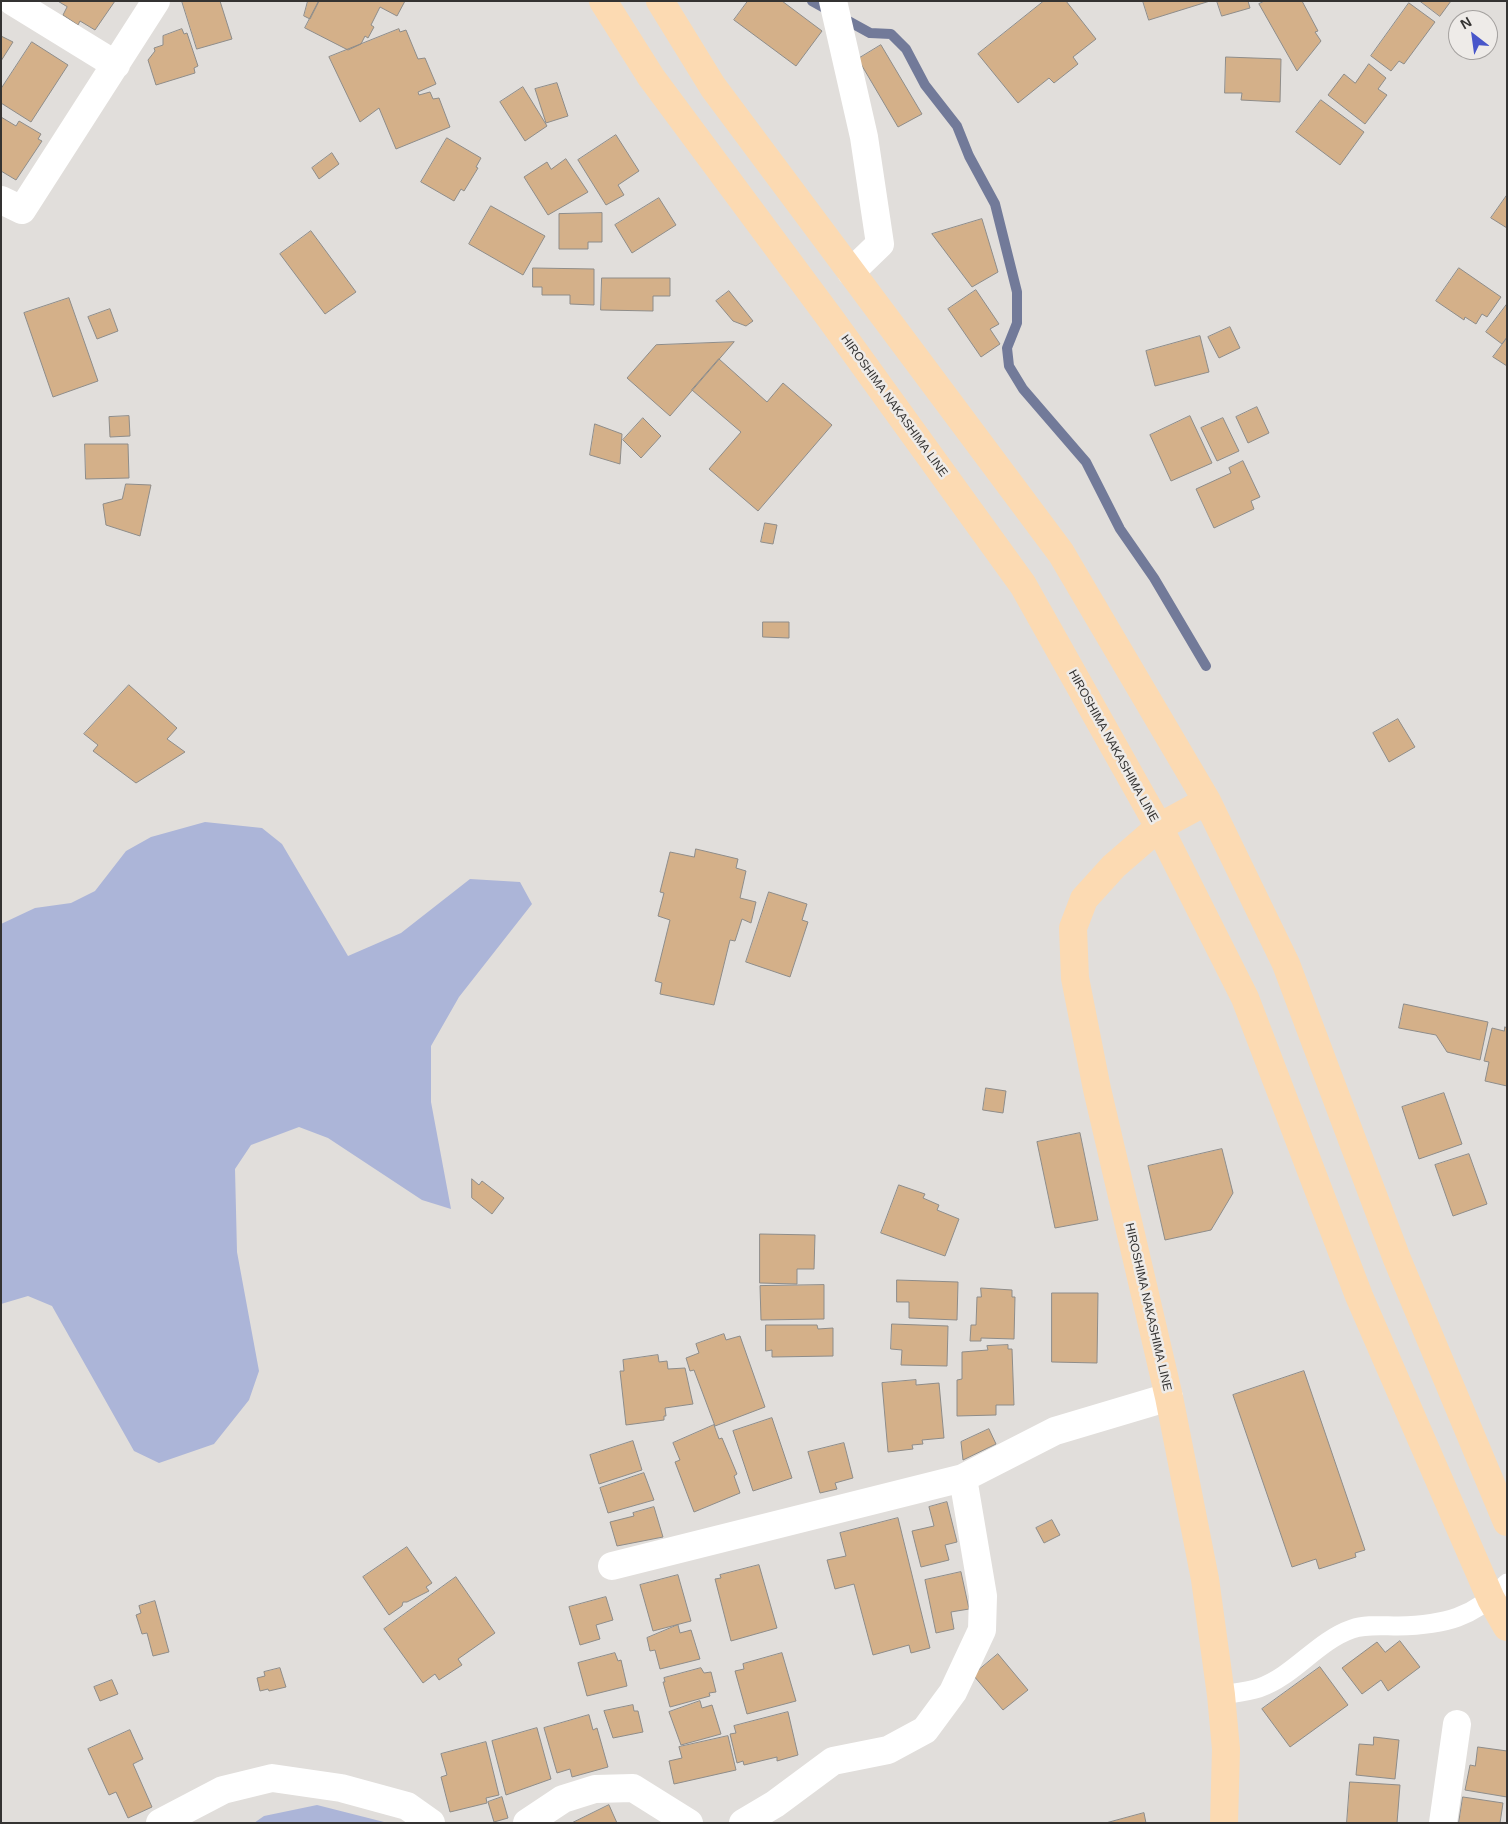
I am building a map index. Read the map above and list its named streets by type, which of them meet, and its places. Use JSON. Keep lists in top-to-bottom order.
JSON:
{
  "streets": {
    "main road": ["HIROSHIMA NAKASHIMA LINE"]
  },
  "north": "top left"
}
